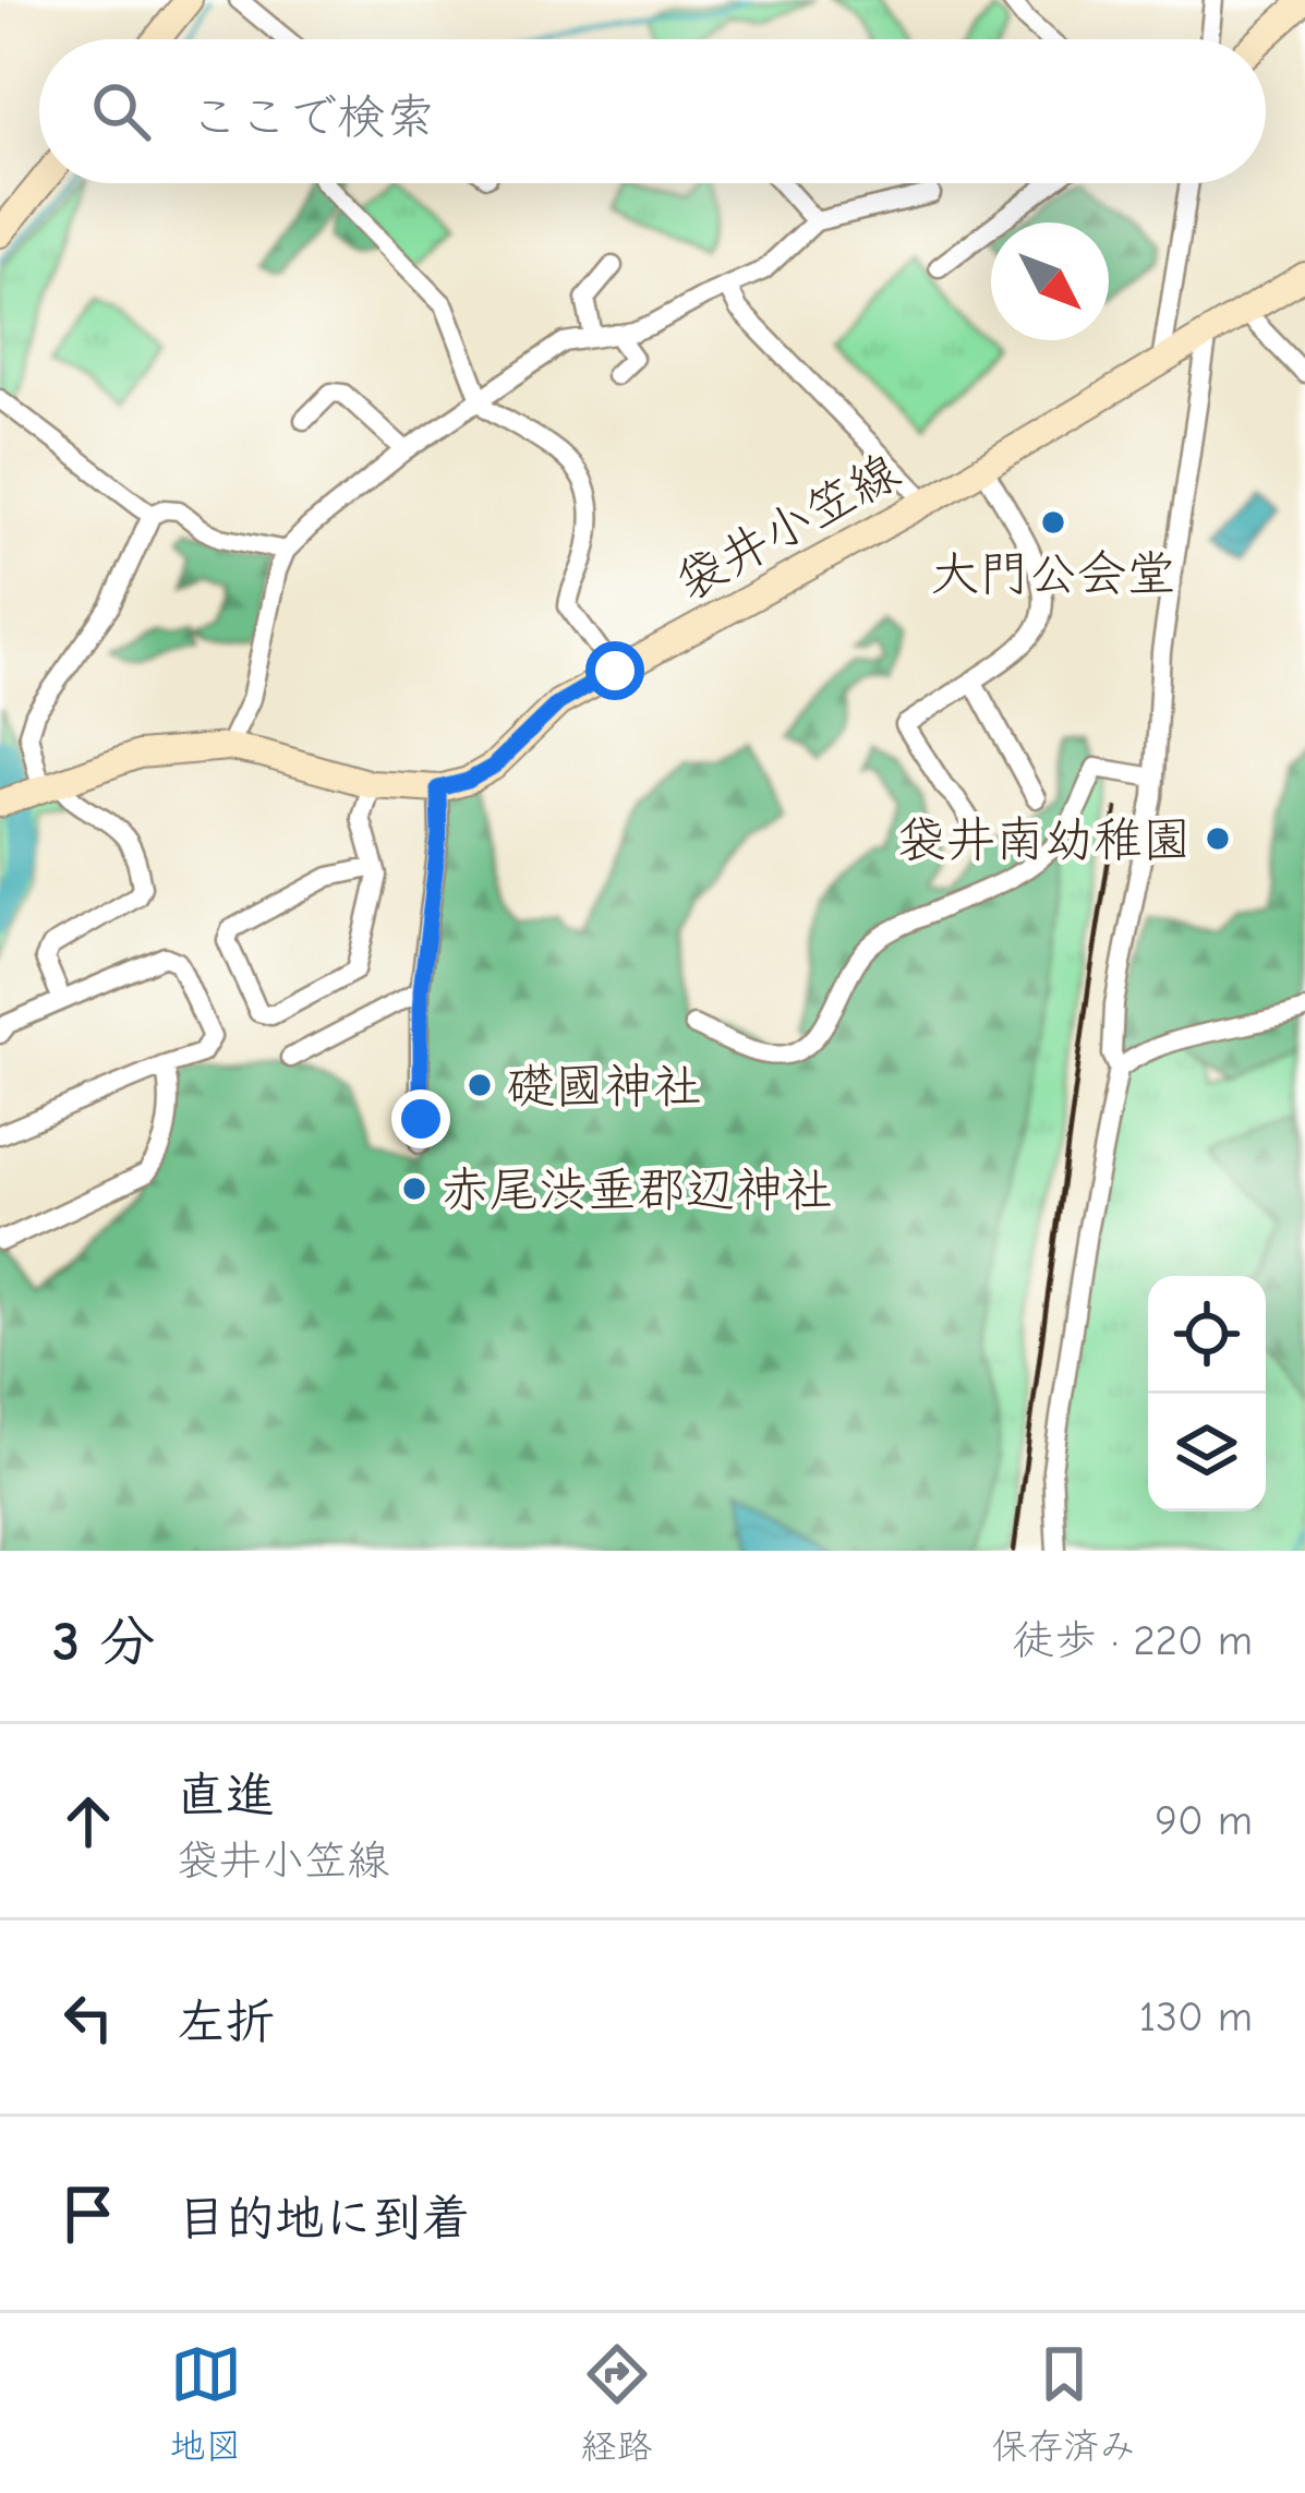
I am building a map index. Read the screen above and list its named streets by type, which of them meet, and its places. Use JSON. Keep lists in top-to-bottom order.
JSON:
{
  "streets": {
    "main road": ["袋井小笠線"]
  },
  "places": [
    "大門公会堂",
    "袋井南幼稚園",
    "礎國神社",
    "赤尾渋垂郡辺神社"
  ],
  "north": "bottom right",
  "page": {
    "search": "ここで検索",
    "heading": ["3 分", "徒歩 · 220 m"],
    "list": [
      ["直進", "袋井小笠線", "90 m"],
      ["左折", "130 m"],
      "目的地に到着"
    ],
    "nav": ["地図", "経路", "保存済み"]
  }
}
